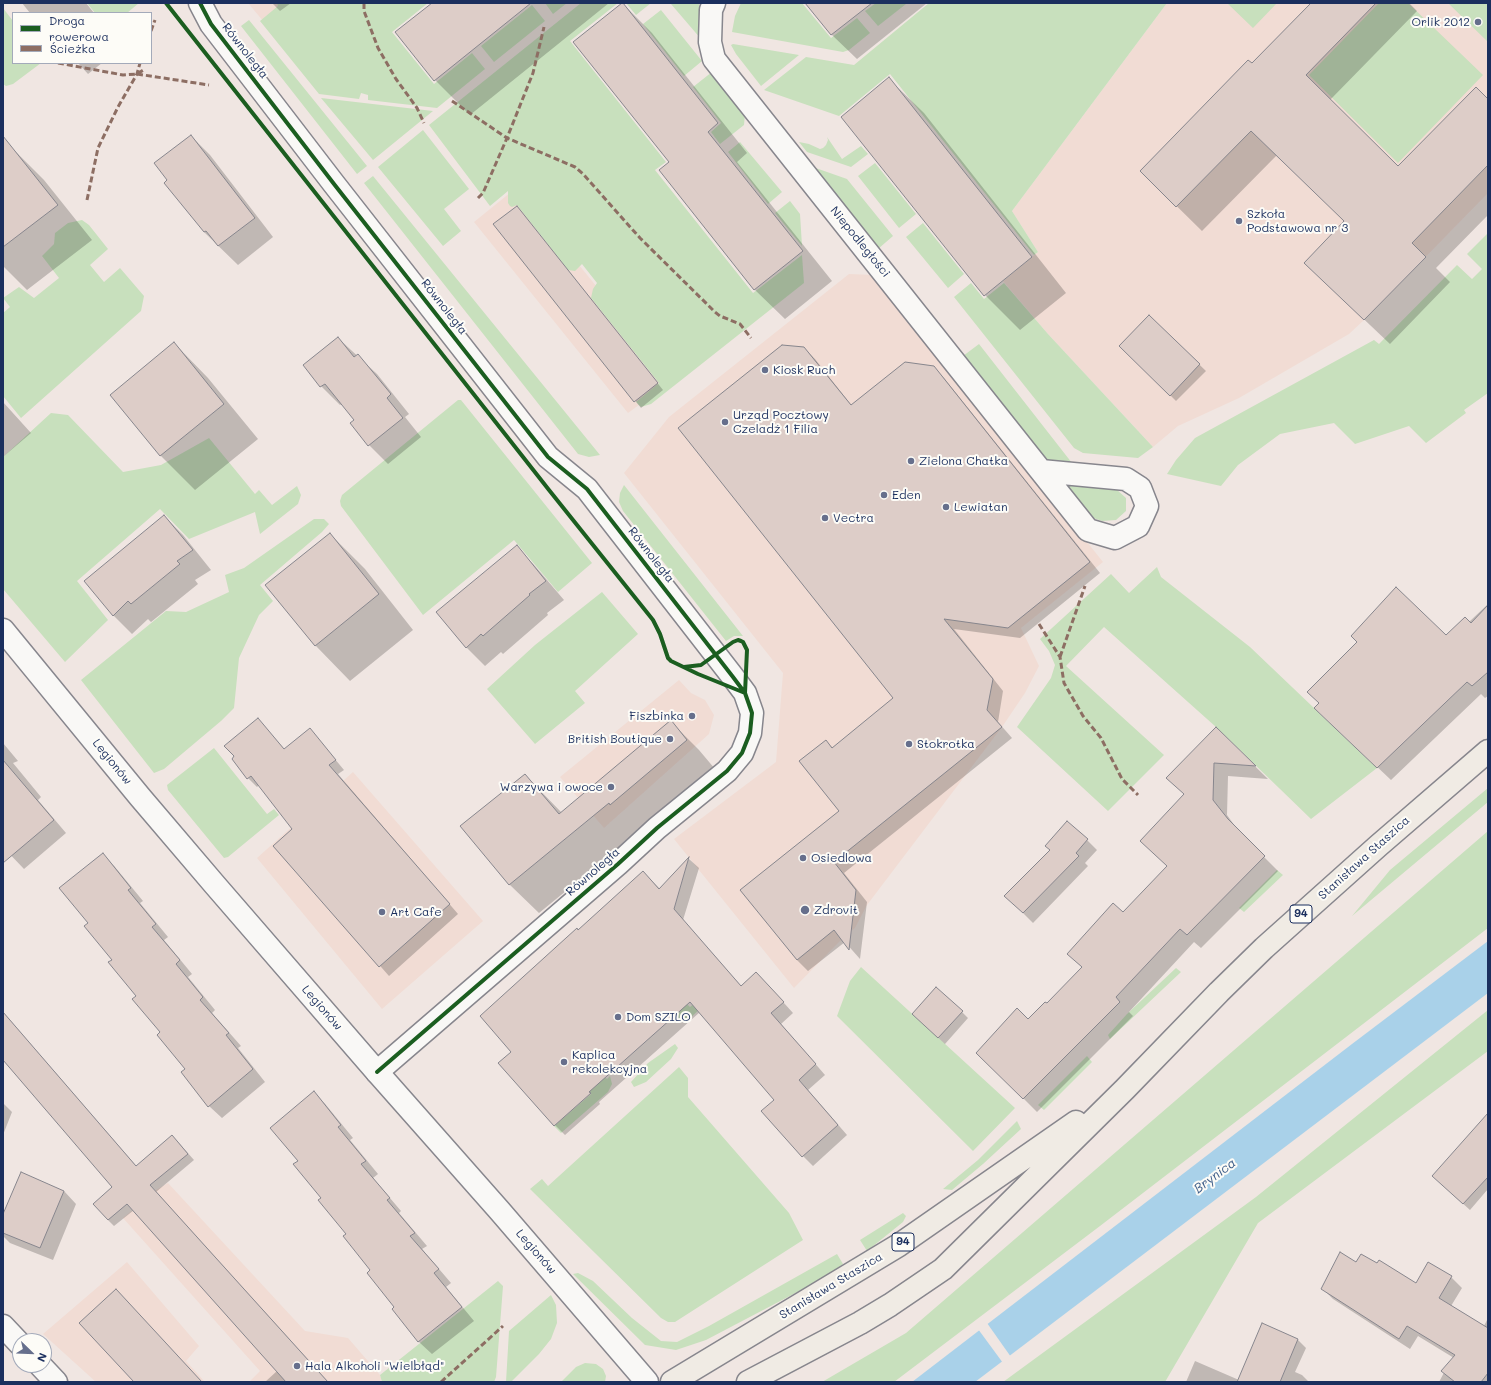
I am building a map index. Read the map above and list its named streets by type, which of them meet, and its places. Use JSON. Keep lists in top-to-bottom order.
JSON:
{
  "streets": {
    "main road": ["Stanisława Staszica", "94"],
    "street": ["Równoległa", "Niepodległości", "Legionów"]
  },
  "crossings": [
    ["Równoległa", "Legionów"]
  ],
  "water": ["Brynica"],
  "places": [
    "Orlik 2012",
    "Szkoła Podstawowa nr 3",
    "Kiosk Ruch",
    "Urząd Pocztowy Czeladź 1 Filia",
    "Zielona Chatka",
    "Eden",
    "Lewiatan",
    "Vectra",
    "Fiszbinka",
    "British Boutique",
    "Stokrotka",
    "Warzywa i owoce",
    "Osiedlowa",
    "Zdrovit",
    "Art Cafe",
    "Dom SZILO",
    "Kaplica rekolekcyjna",
    "Hala Alkoholi \"Wielbłąd\""
  ],
  "legend": ["Droga rowerowa", "Ścieżka"],
  "north": "bottom right"
}
